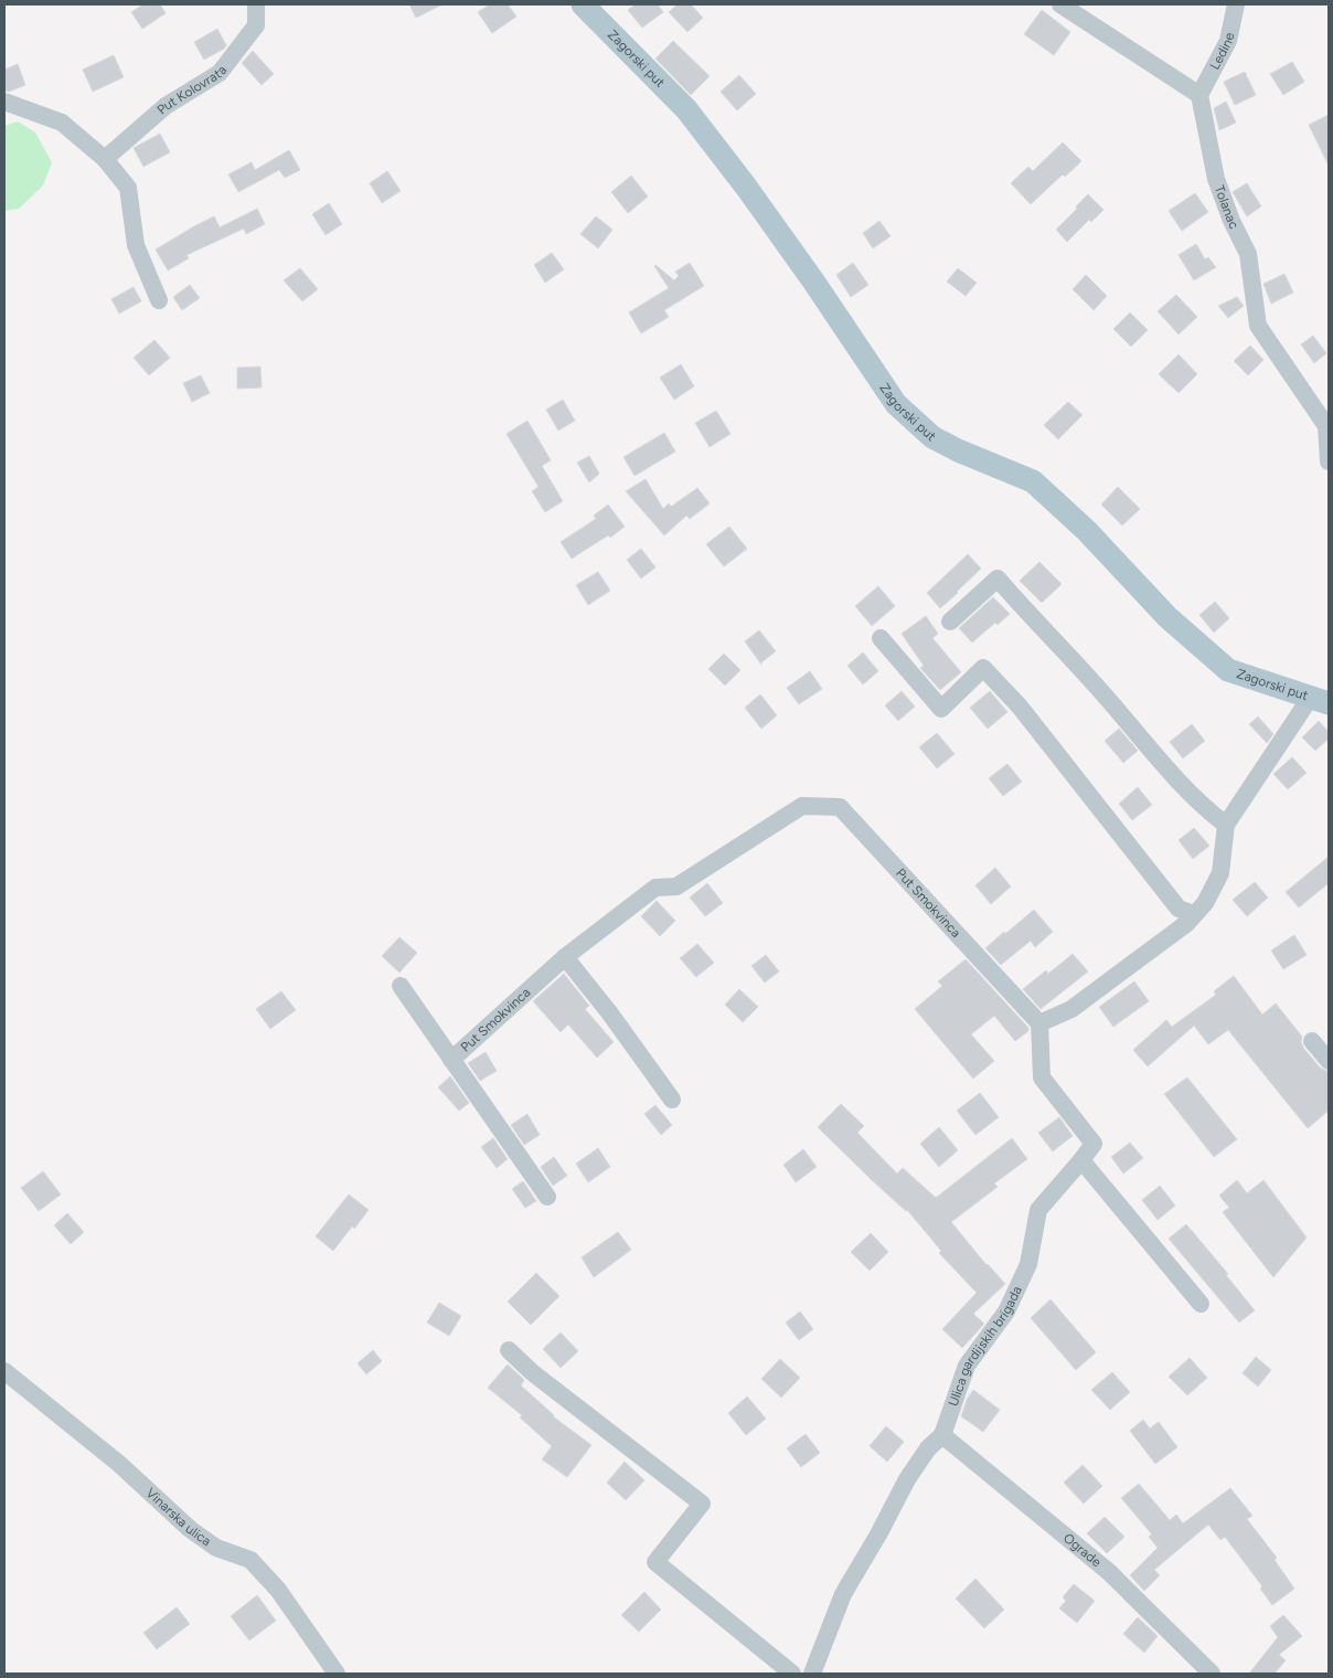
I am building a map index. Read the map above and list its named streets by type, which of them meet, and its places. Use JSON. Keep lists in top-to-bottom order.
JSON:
{
  "streets": {
    "main road": ["Zagorski put"],
    "street": [
      "Ledine",
      "Put Kolovrata",
      "Tolanac",
      "Put Smokvinca",
      "Ulica gardijskih brigada",
      "Vinarska ulica",
      "Ograde"
    ]
  },
  "crossings": [
    ["Ledine", "Tolanac"],
    ["Put Smokvinca", "Ulica gardijskih brigada"],
    ["Ulica gardijskih brigada", "Ograde"]
  ]
}
